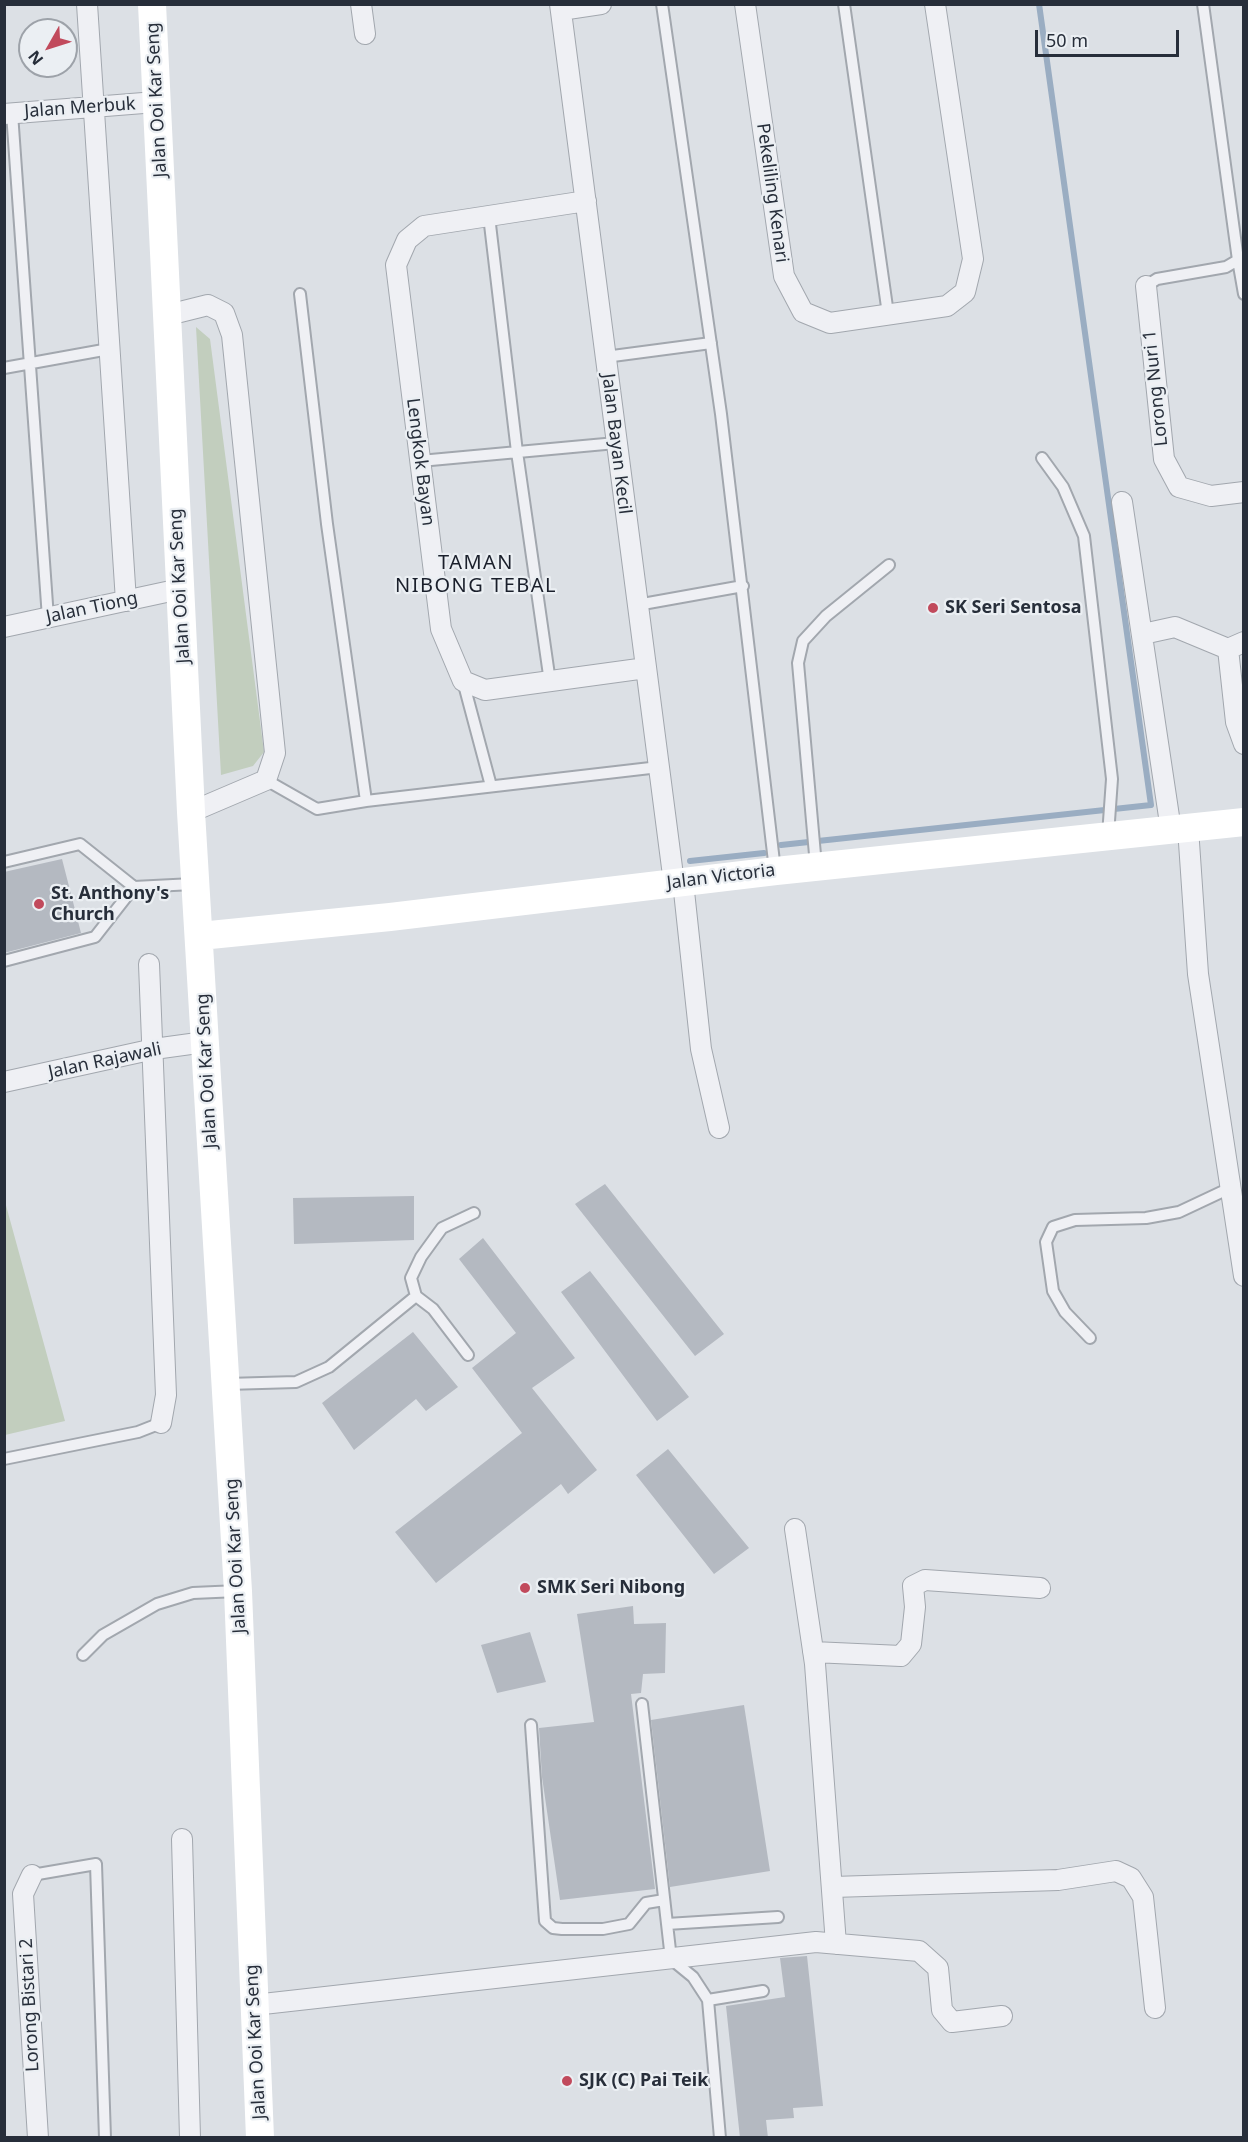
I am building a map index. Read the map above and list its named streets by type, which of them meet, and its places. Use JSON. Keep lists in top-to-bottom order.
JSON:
{
  "streets": {
    "main road": ["Jalan Ooi Kar Seng", "Jalan Victoria"],
    "street": [
      "Jalan Merbuk",
      "Pekeliling Kenari",
      "Lorong Nuri 1",
      "Jalan Bayan Kecil",
      "Lengkok Bayan",
      "Jalan Tiong",
      "Jalan Rajawali",
      "Lorong Bistari 2"
    ]
  },
  "crossings": [
    ["Jalan Ooi Kar Seng", "Jalan Merbuk"],
    ["Jalan Ooi Kar Seng", "Jalan Tiong"],
    ["Jalan Ooi Kar Seng", "Jalan Victoria"],
    ["Jalan Ooi Kar Seng", "Jalan Rajawali"],
    ["Jalan Bayan Kecil", "Lengkok Bayan"],
    ["Jalan Bayan Kecil", "Jalan Victoria"]
  ],
  "districts": ["TAMAN NIBONG TEBAL"],
  "places": [
    "SK Seri Sentosa",
    "St. Anthony's Church",
    "SMK Seri Nibong",
    "SJK (C) Pai Teik"
  ],
  "scale_bar": "50 m",
  "north": "bottom left"
}
